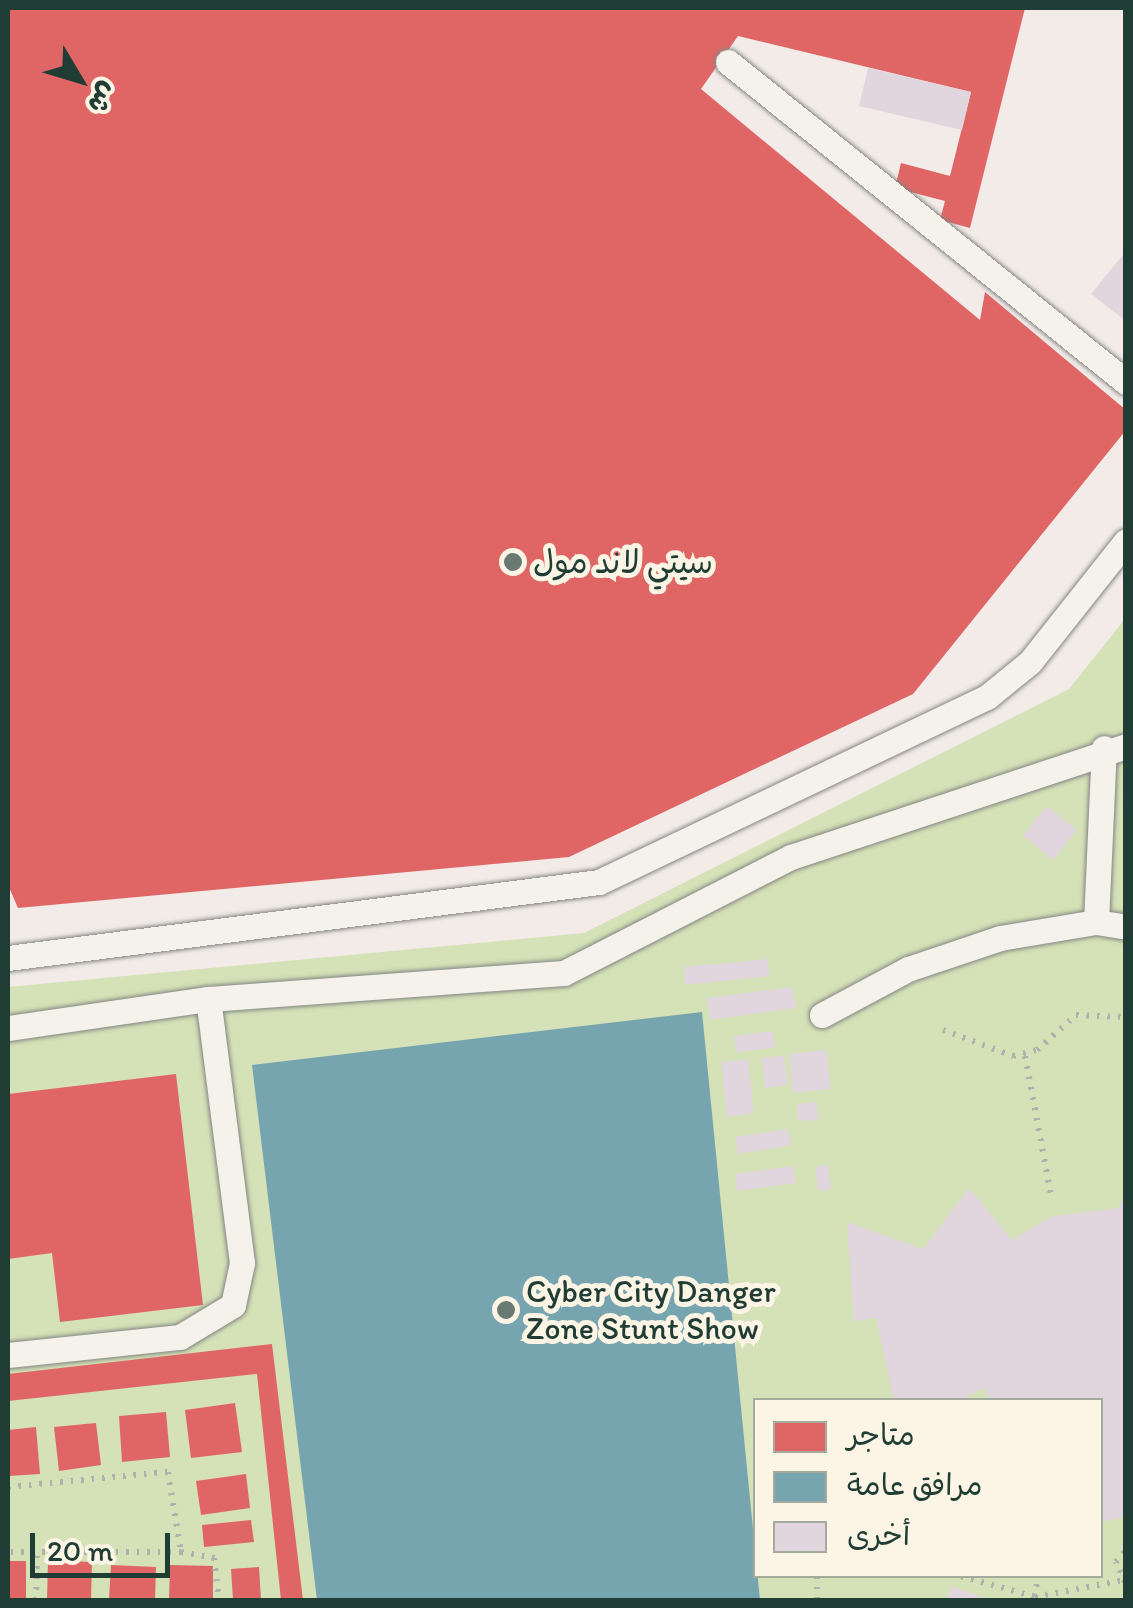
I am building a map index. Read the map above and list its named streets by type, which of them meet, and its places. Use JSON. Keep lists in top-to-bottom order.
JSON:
{
  "places": ["سيتي لاند مول", "Cyber City Danger Zone Stunt Show"],
  "legend": ["متاجر", "مرافق عامة", "أخرى"],
  "scale_bar": "20 m",
  "north": "bottom right"
}
